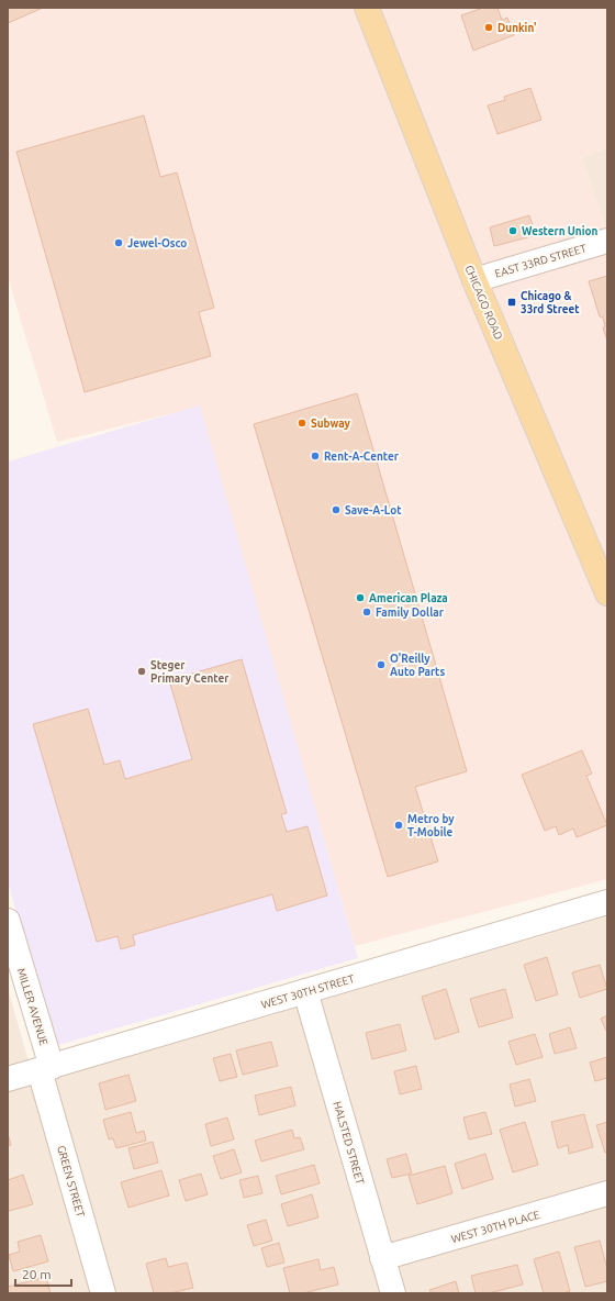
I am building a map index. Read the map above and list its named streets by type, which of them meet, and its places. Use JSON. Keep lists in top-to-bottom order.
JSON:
{
  "streets": {
    "main road": ["CHICAGO ROAD"],
    "street": [
      "EAST 33RD STREET",
      "WEST 30TH STREET",
      "MILLER AVENUE",
      "HALSTED STREET",
      "GREEN STREET",
      "WEST 30TH PLACE"
    ]
  },
  "crossings": [
    ["EAST 33RD STREET", "CHICAGO ROAD"],
    ["WEST 30TH STREET", "MILLER AVENUE"],
    ["WEST 30TH STREET", "HALSTED STREET"],
    ["WEST 30TH STREET", "GREEN STREET"],
    ["MILLER AVENUE", "GREEN STREET"],
    ["HALSTED STREET", "WEST 30TH PLACE"]
  ],
  "places": {
    "other": [
      "Dunkin'",
      "Western Union",
      "Jewel-Osco",
      "Subway",
      "Rent-A-Center",
      "Save-A-Lot",
      "American Plaza",
      "Family Dollar",
      "O'Reilly Auto Parts",
      "Steger Primary Center",
      "Metro by T-Mobile"
    ],
    "transit": ["Chicago & 33rd Street"]
  },
  "scale_bar": "20 m"
}
